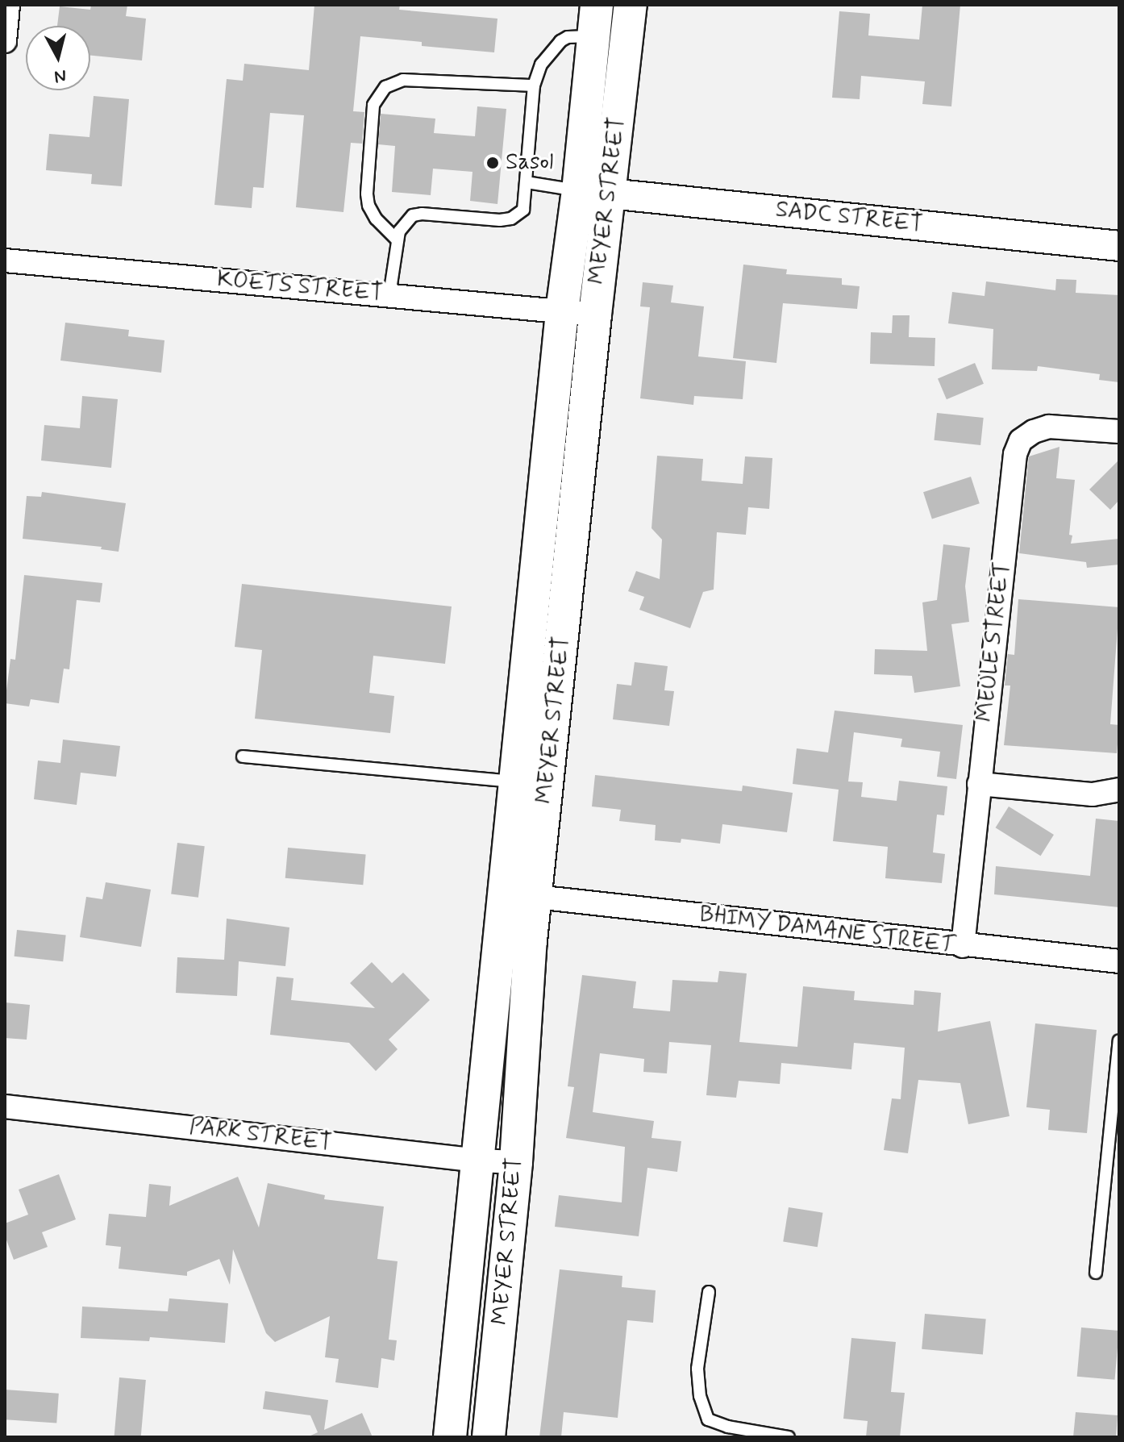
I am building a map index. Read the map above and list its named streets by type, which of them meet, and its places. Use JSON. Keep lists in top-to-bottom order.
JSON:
{
  "streets": {
    "main road": ["MEYER STREET"],
    "street": [
      "SADC STREET",
      "KOETS STREET",
      "MEULE STREET",
      "BHIMY DAMANE STREET",
      "PARK STREET"
    ]
  },
  "crossings": [
    ["MEYER STREET", "SADC STREET"],
    ["MEYER STREET", "KOETS STREET"],
    ["MEYER STREET", "BHIMY DAMANE STREET"],
    ["MEYER STREET", "PARK STREET"],
    ["MEULE STREET", "BHIMY DAMANE STREET"]
  ],
  "places": ["Sasol"],
  "north": "bottom"
}
